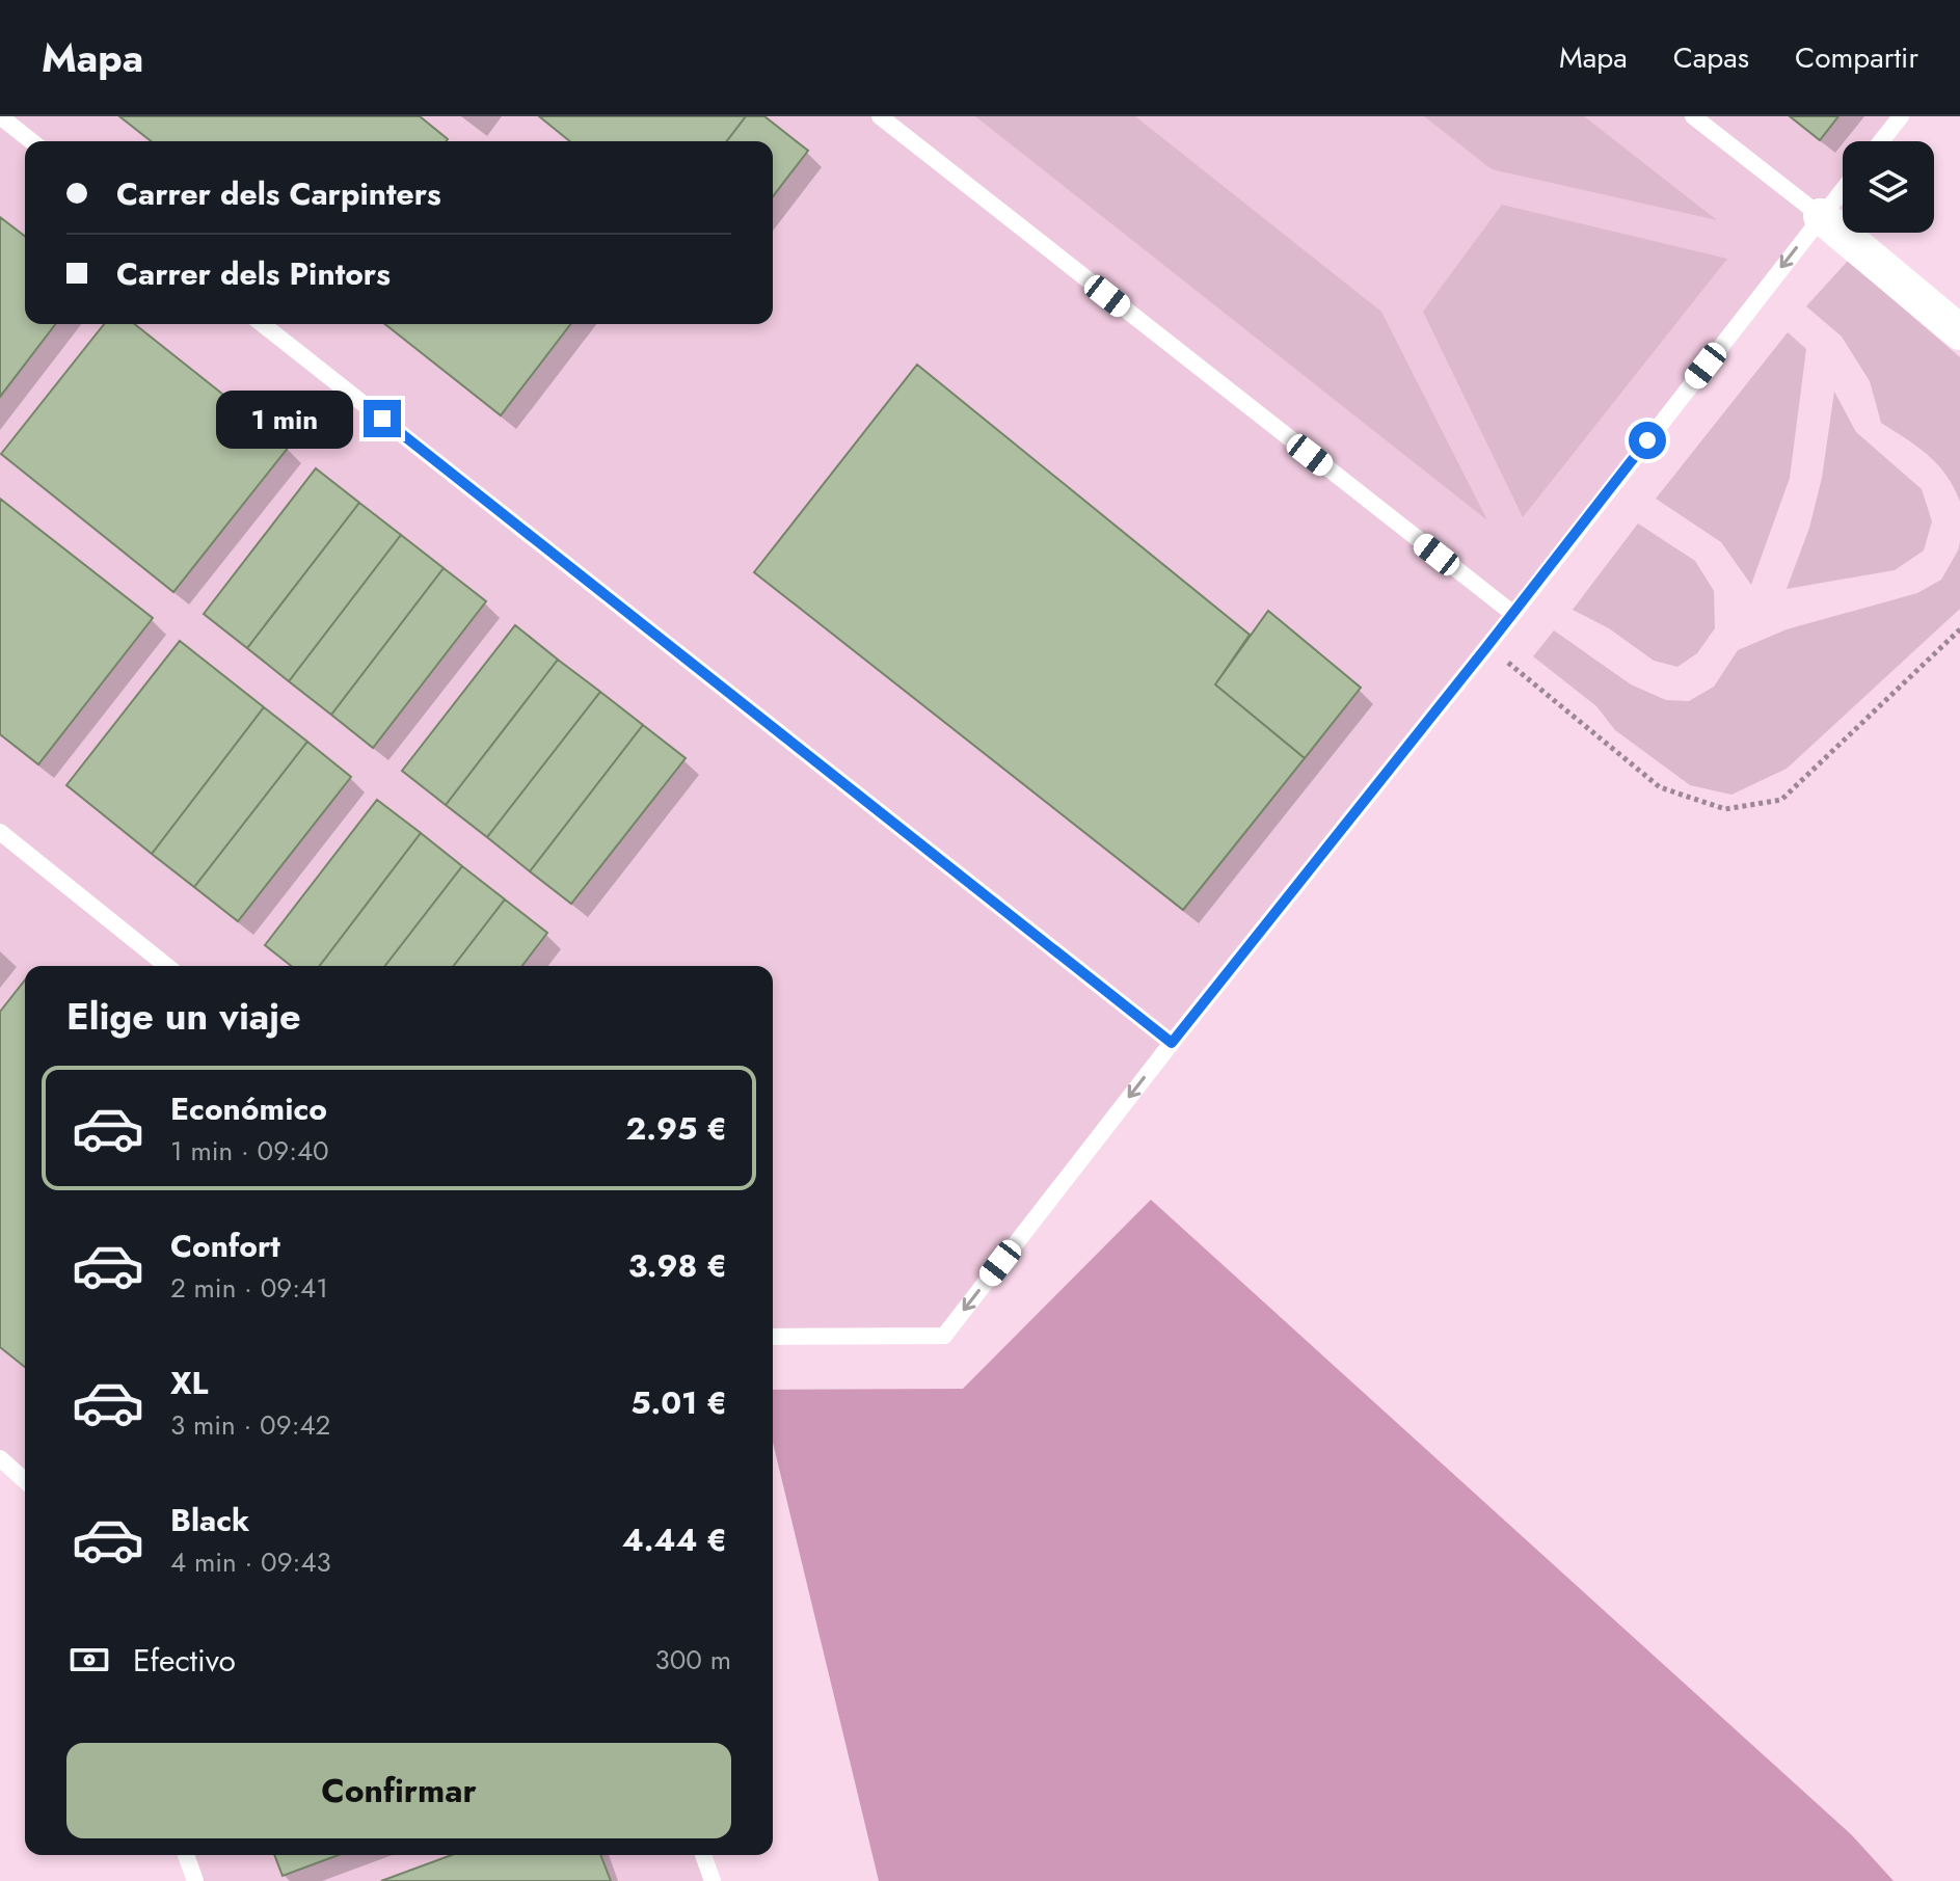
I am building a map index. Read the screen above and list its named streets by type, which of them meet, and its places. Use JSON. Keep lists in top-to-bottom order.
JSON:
{
  "page": {
    "header": "Mapa",
    "nav": ["Mapa", "Capas", "Compartir"],
    "banner": ["Carrer dels Carpinters", "Carrer dels Pintors"],
    "bubble": "1 min",
    "heading": "Elige un viaje",
    "list": [
      {
        "name": "Económico",
        "note": "1 min · 09:40",
        "value": "2.95 €"
      },
      {
        "name": "Confort",
        "note": "2 min · 09:41",
        "value": "3.98 €"
      },
      {
        "name": "XL",
        "note": "3 min · 09:42",
        "value": "5.01 €"
      },
      {
        "name": "Black",
        "note": "4 min · 09:43",
        "value": "4.44 €"
      }
    ],
    "pay": ["Efectivo", "300 m"],
    "buttons": "Confirmar"
  }
}
